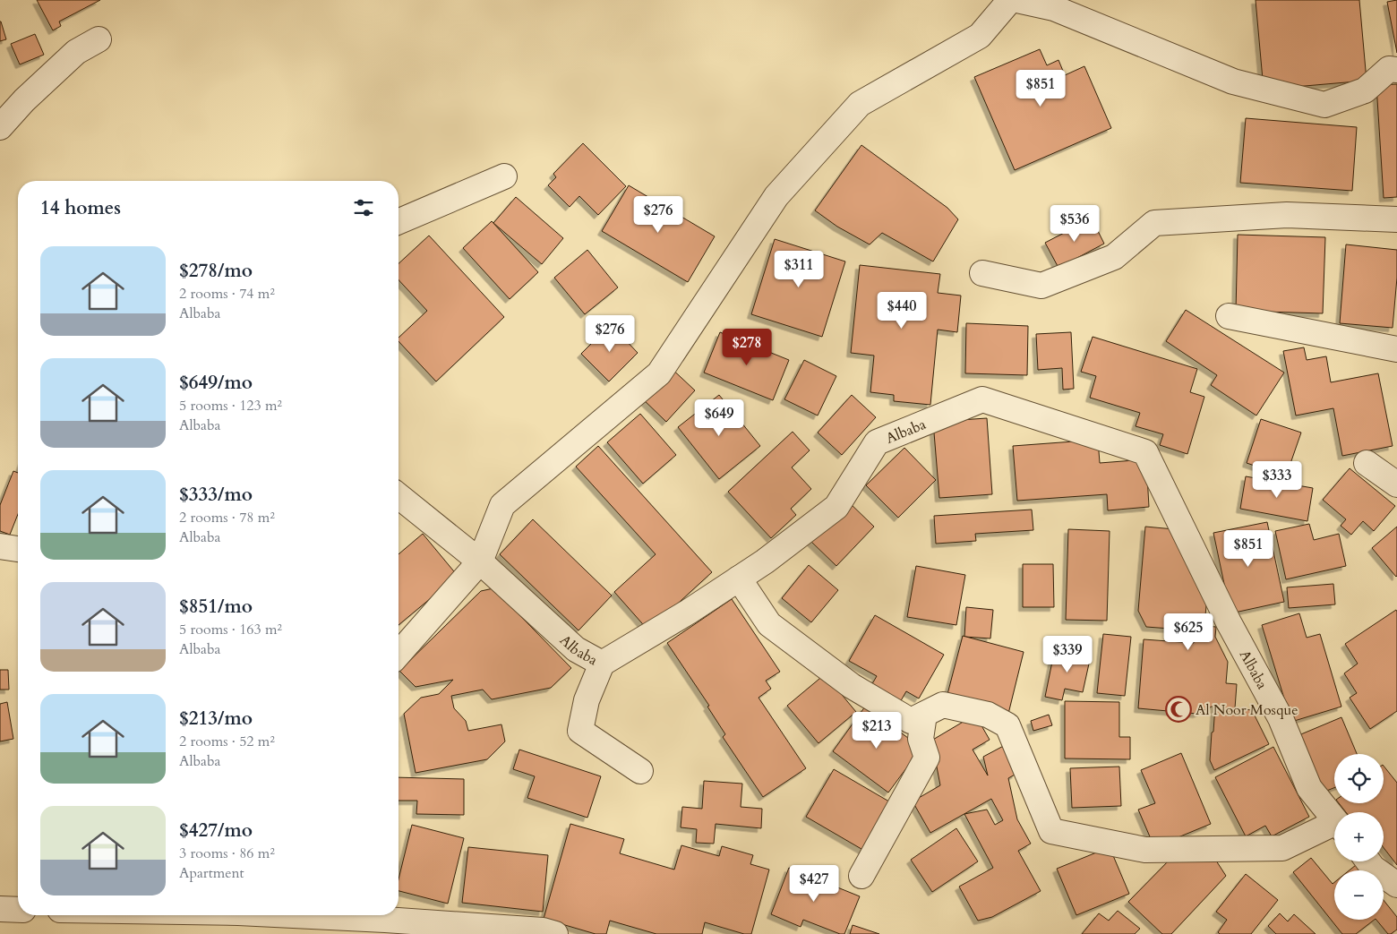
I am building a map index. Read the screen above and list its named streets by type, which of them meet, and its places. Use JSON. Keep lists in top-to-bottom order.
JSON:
{
  "streets": {
    "street": ["Albaba"]
  },
  "places": {
    "mosque": ["Al Noor Mosque"]
  },
  "page": {
    "price": [
      "$851",
      "$276",
      "$536",
      "$311",
      "$440",
      "$276",
      "$278",
      "$649",
      "$333",
      "$851",
      "$625",
      "$339",
      "$213",
      "$427"
    ],
    "heading": "14 homes",
    "list": [
      {
        "name": "$278/mo",
        "note": "2 rooms · 74 m² · Albaba"
      },
      {
        "name": "$649/mo",
        "note": "5 rooms · 123 m² · Albaba"
      },
      {
        "name": "$333/mo",
        "note": "2 rooms · 78 m² · Albaba"
      },
      {
        "name": "$851/mo",
        "note": "5 rooms · 163 m² · Albaba"
      },
      {
        "name": "$213/mo",
        "note": "2 rooms · 52 m² · Albaba"
      },
      {
        "name": "$427/mo",
        "note": "3 rooms · 86 m² · Apartment"
      }
    ],
    "map_buttons": ["+", "−"]
  }
}
